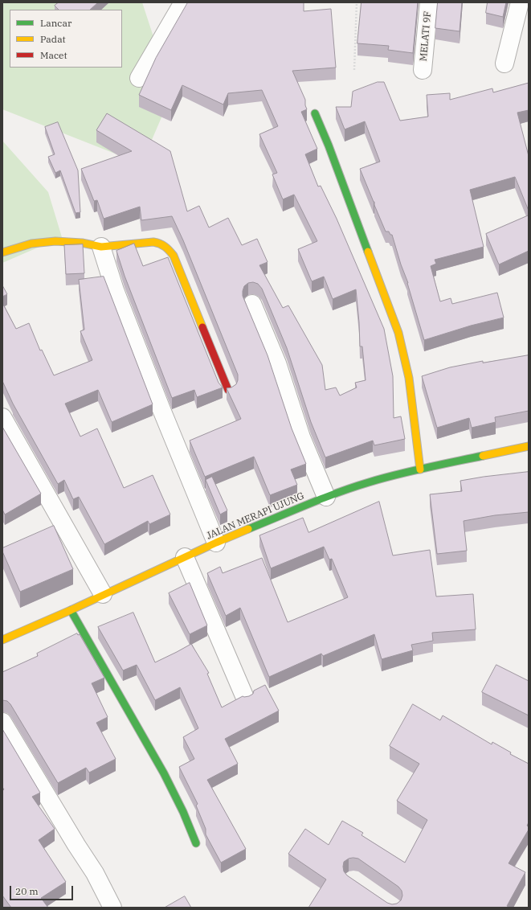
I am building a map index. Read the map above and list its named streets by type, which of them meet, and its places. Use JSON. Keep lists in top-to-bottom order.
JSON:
{
  "streets": {
    "street": ["MELATI 9F", "JALAN MERAPI UJUNG"]
  },
  "legend": ["Lancar", "Padat", "Macet"],
  "scale_bar": "20 m"
}
